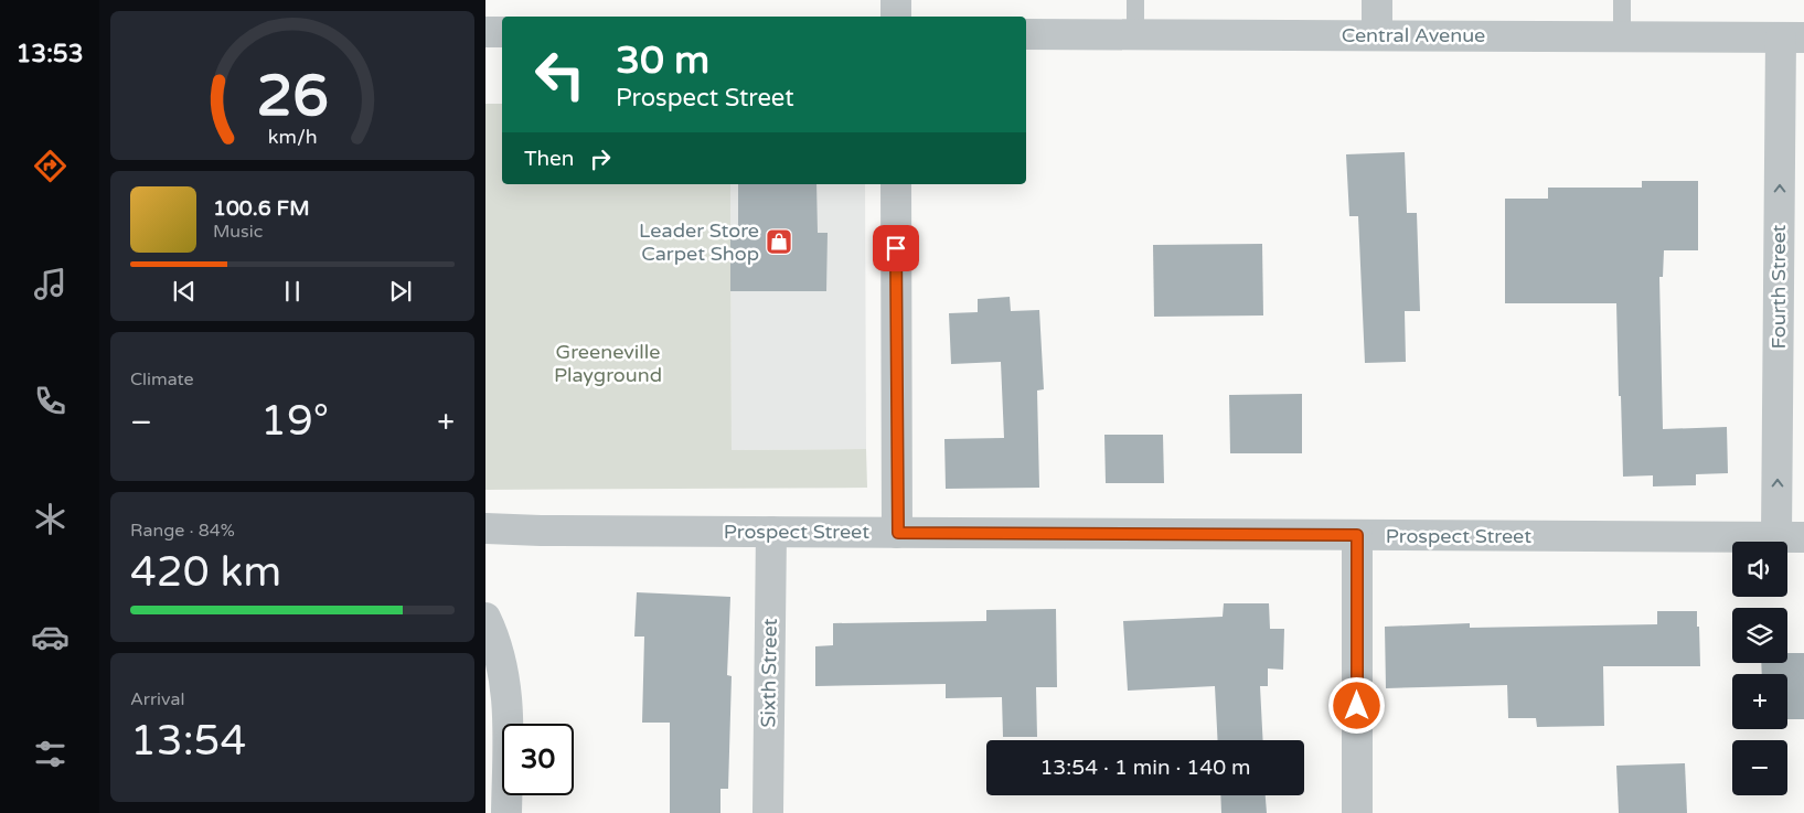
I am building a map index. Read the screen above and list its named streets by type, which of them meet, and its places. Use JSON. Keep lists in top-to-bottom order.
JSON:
{
  "streets": {
    "street": [
      "Central Avenue",
      "Fourth Street",
      "Prospect Street",
      "Sixth Street"
    ]
  },
  "crossings": [
    ["Central Avenue", "Fourth Street"],
    ["Fourth Street", "Prospect Street"],
    ["Prospect Street", "Sixth Street"]
  ],
  "one_way": ["Fourth Street"],
  "parks": ["Greeneville Playground"],
  "places": {
    "shop": ["Leader Store Carpet Shop"]
  },
  "page": {
    "tabs": "13:53",
    "turn": ["30 m", "Prospect Street"],
    "then": "Then",
    "song": ["100.6 FM", "Music"],
    "tile": [
      "Climate",
      ["Range · 84%", "420 km"],
      ["Arrival", "13:54"]
    ],
    "heat": ["−", "19°", "+"],
    "map_buttons": ["+", "−"],
    "limit": "30",
    "trip": "13:54 · 1 min · 140 m",
    "gauge": ["26", "km/h"]
  }
}
